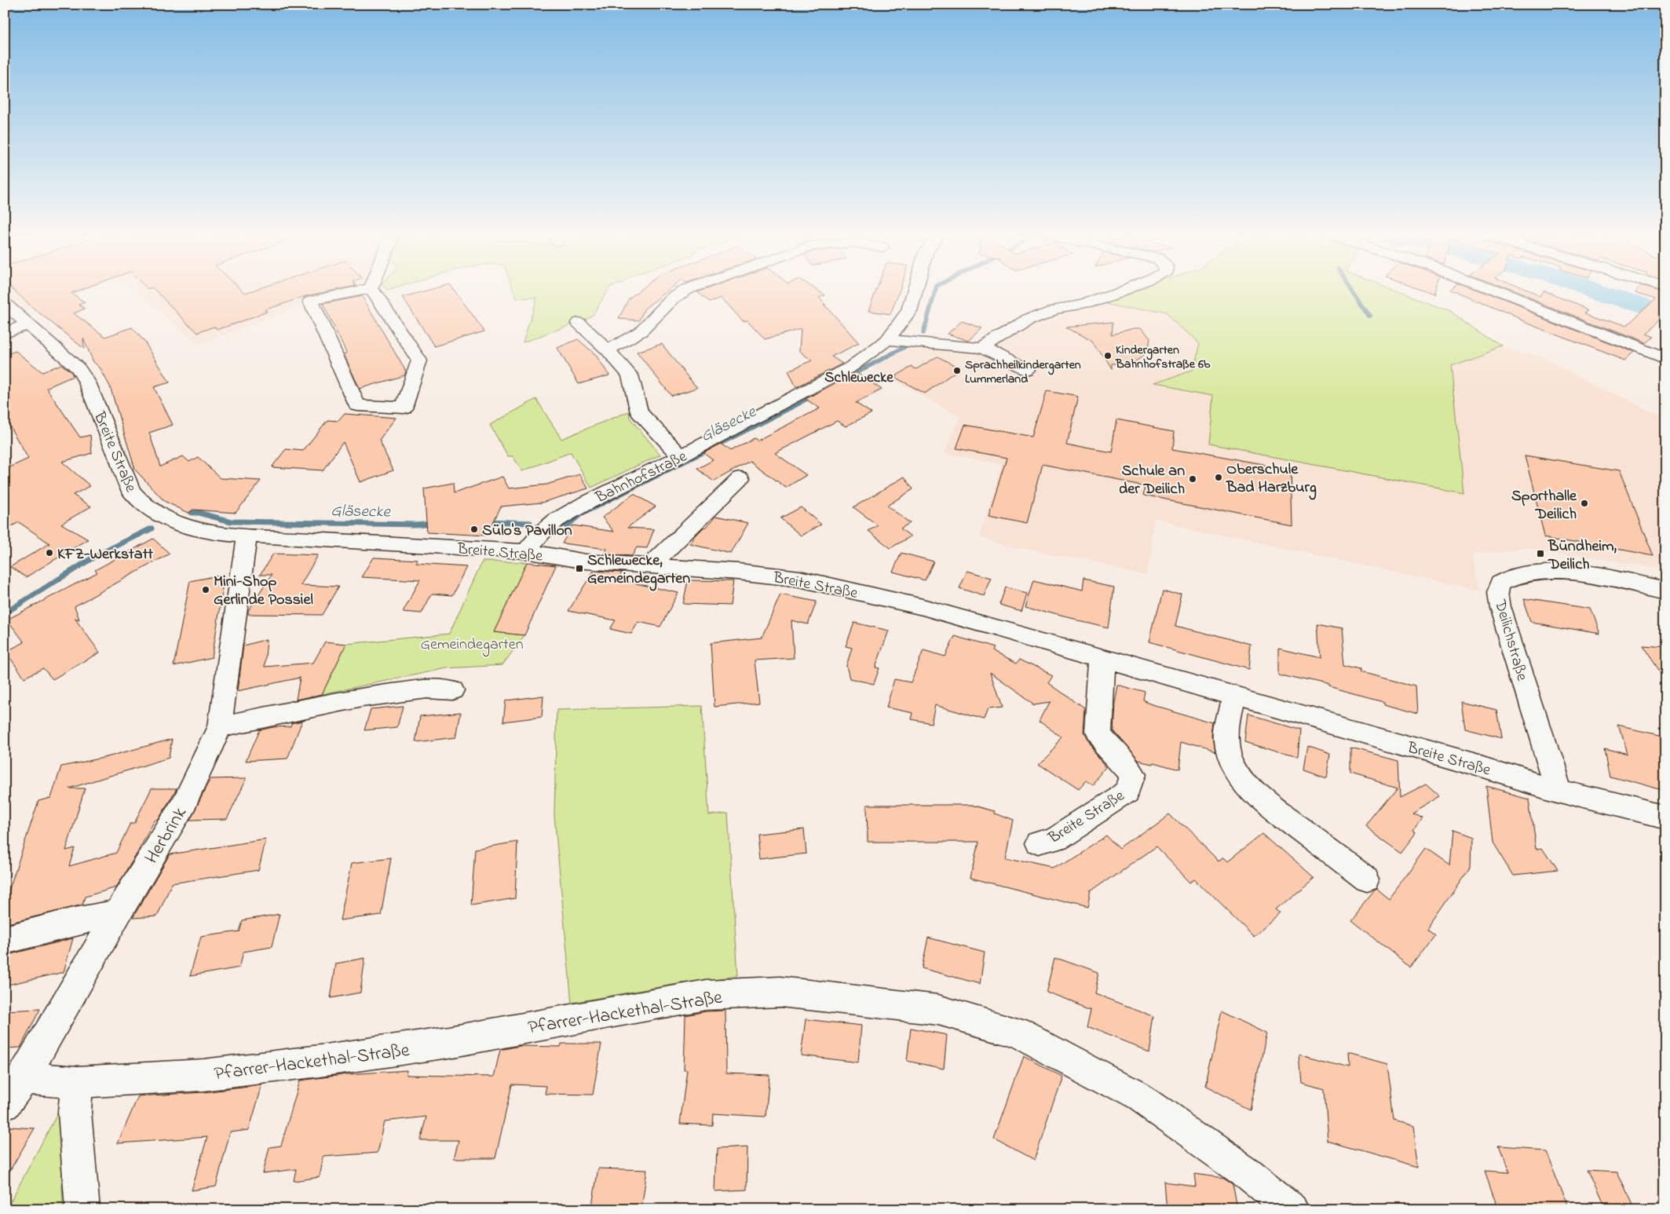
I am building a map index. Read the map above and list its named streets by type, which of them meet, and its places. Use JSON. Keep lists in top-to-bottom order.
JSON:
{
  "streets": {
    "street": [
      "Breite Straße",
      "Bahnhofstraße",
      "Deilichstraße",
      "Herbrink",
      "Pfarrer-Hackethal-Straße"
    ]
  },
  "crossings": [
    ["Breite Straße", "Bahnhofstraße"],
    ["Breite Straße", "Deilichstraße"],
    ["Breite Straße", "Herbrink"],
    ["Herbrink", "Pfarrer-Hackethal-Straße"]
  ],
  "districts": ["Schlewecke"],
  "water": ["Gläsecke"],
  "parks": ["Gemeindegarten"],
  "places": {
    "other": [
      "Kindergarten Bahnhofstraße 6b",
      "Sprachheilkindergarten Lummerland",
      "Oberschule Bad Harzburg",
      "Schule an der Deilich",
      "Sporthalle Deilich",
      "Sülo's Pavillon",
      "KFZ-Werkstatt",
      "Mini-Shop Gerlinde Possiel"
    ],
    "transit": ["Bündheim, Deilich", "Schlewecke, Gemeindegarten"]
  }
}
